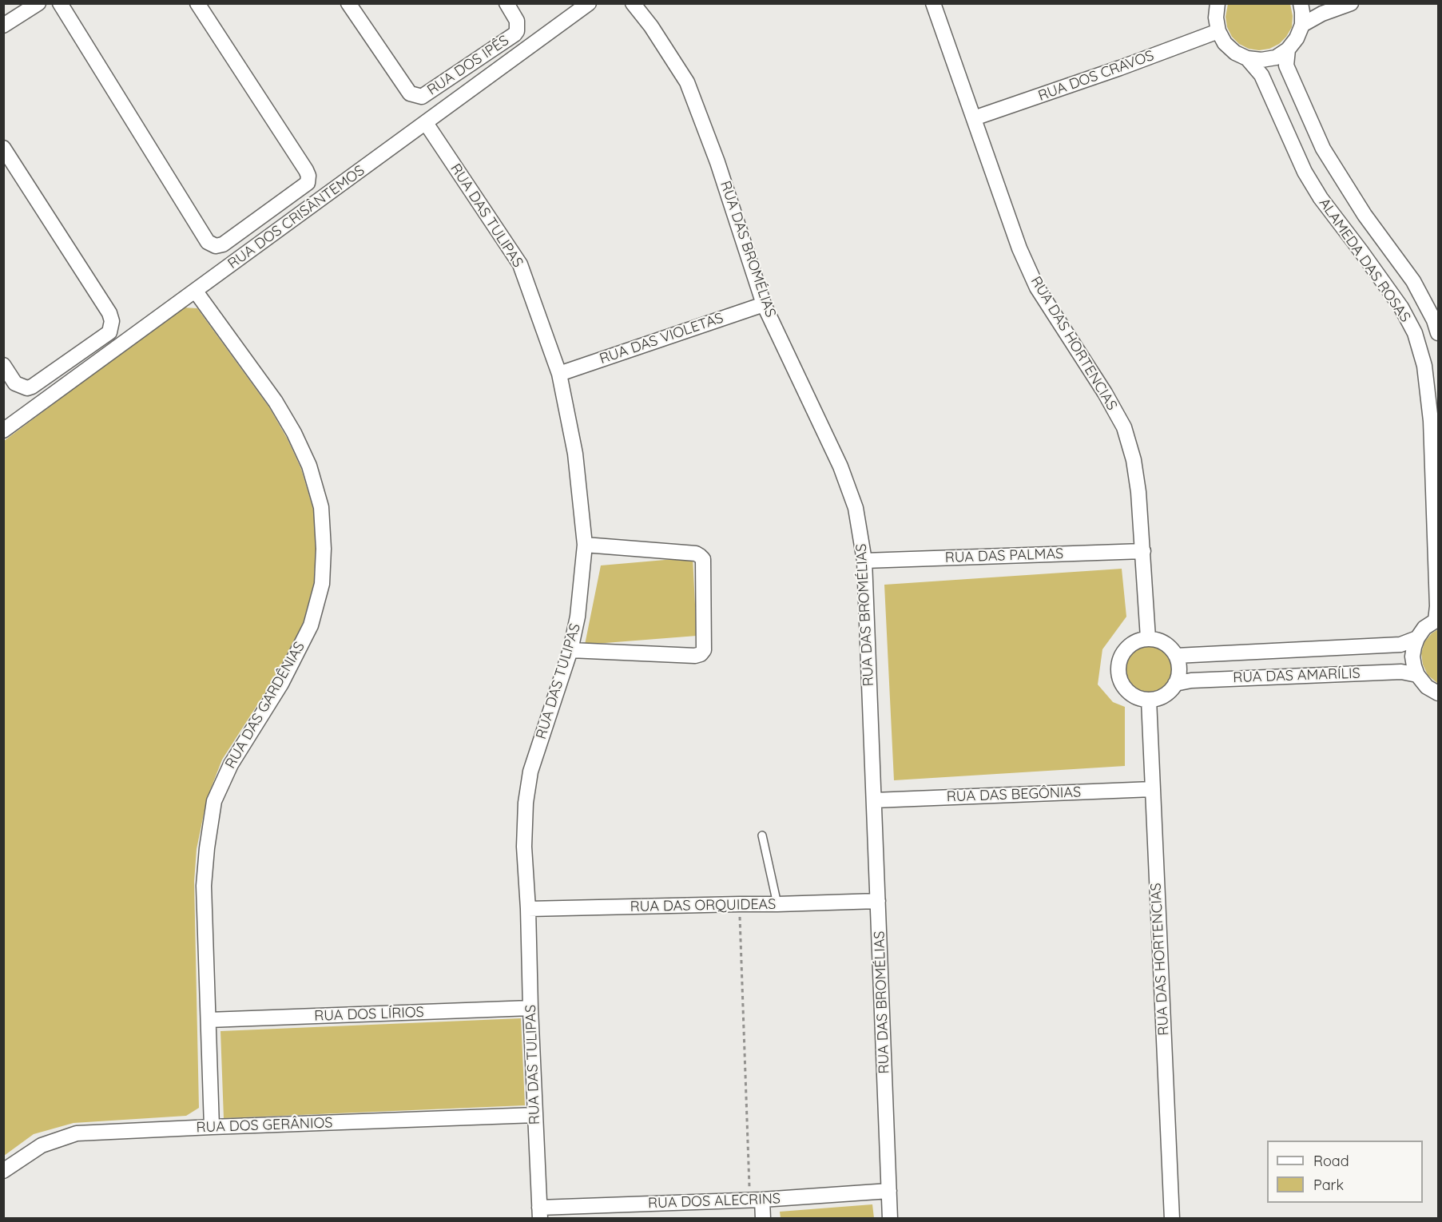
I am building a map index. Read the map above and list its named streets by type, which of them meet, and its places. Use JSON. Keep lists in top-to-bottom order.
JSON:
{
  "streets": {
    "street": [
      "RUA DOS IPÊS",
      "RUA DOS CRAVOS",
      "RUA DAS TULIPAS",
      "RUA DOS CRISÂNTEMOS",
      "RUA DAS BROMÉLIAS",
      "ALAMEDA DAS ROSAS",
      "RUA DAS VIOLETAS",
      "RUA DAS HORTENCIAS",
      "RUA DAS PALMAS",
      "RUA DAS AMARÍLIS",
      "RUA DAS GARDÊNIAS",
      "RUA DAS BEGÔNIAS",
      "RUA DAS ORQUIDEAS",
      "RUA DOS LÍRIOS",
      "RUA DOS GERÂNIOS",
      "RUA DOS ALECRINS"
    ]
  },
  "crossings": [
    ["RUA DOS CRAVOS", "ALAMEDA DAS ROSAS"],
    ["RUA DOS CRAVOS", "RUA DAS HORTENCIAS"],
    ["RUA DAS TULIPAS", "RUA DOS CRISÂNTEMOS"],
    ["RUA DAS TULIPAS", "RUA DAS VIOLETAS"],
    ["RUA DAS TULIPAS", "RUA DAS ORQUIDEAS"],
    ["RUA DAS TULIPAS", "RUA DOS LÍRIOS"],
    ["RUA DAS TULIPAS", "RUA DOS GERÂNIOS"],
    ["RUA DAS TULIPAS", "RUA DOS ALECRINS"],
    ["RUA DOS CRISÂNTEMOS", "RUA DAS GARDÊNIAS"],
    ["RUA DAS BROMÉLIAS", "RUA DAS VIOLETAS"],
    ["RUA DAS BROMÉLIAS", "RUA DAS PALMAS"],
    ["RUA DAS BROMÉLIAS", "RUA DAS BEGÔNIAS"],
    ["RUA DAS BROMÉLIAS", "RUA DAS ORQUIDEAS"],
    ["RUA DAS BROMÉLIAS", "RUA DOS ALECRINS"],
    ["RUA DAS HORTENCIAS", "RUA DAS PALMAS"],
    ["RUA DAS HORTENCIAS", "RUA DAS AMARÍLIS"],
    ["RUA DAS HORTENCIAS", "RUA DAS BEGÔNIAS"],
    ["RUA DAS GARDÊNIAS", "RUA DOS LÍRIOS"],
    ["RUA DAS GARDÊNIAS", "RUA DOS GERÂNIOS"]
  ],
  "legend": ["Road", "Park"]
}
